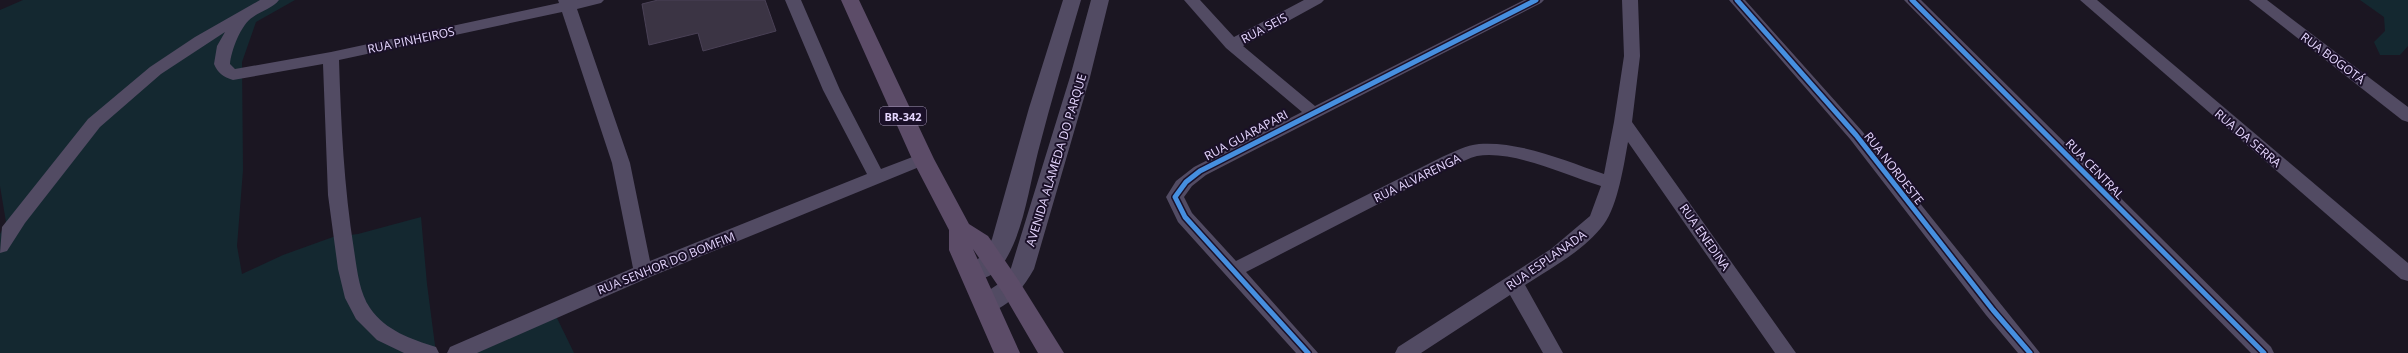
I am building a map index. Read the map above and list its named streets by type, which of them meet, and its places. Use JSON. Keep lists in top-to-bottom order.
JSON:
{
  "streets": {
    "main road": ["BR-342"],
    "street": [
      "RUA SEIS",
      "RUA PINHEIROS",
      "RUA BOGOTÁ",
      "RUA GUARAPARI",
      "RUA DA SERRA",
      "AVENIDA ALAMEDA DO PARQUE",
      "RUA NORDESTE",
      "RUA CENTRAL",
      "RUA ALVARENGA",
      "RUA ENEDINA",
      "RUA ESPLANADA",
      "RUA SENHOR DO BOMFIM"
    ]
  },
  "crossings": [
    ["BR-342", "AVENIDA ALAMEDA DO PARQUE"],
    ["BR-342", "RUA SENHOR DO BOMFIM"],
    ["RUA GUARAPARI", "RUA ALVARENGA"],
    ["RUA ALVARENGA", "RUA ESPLANADA"],
    ["RUA ENEDINA", "RUA ESPLANADA"]
  ]
}
